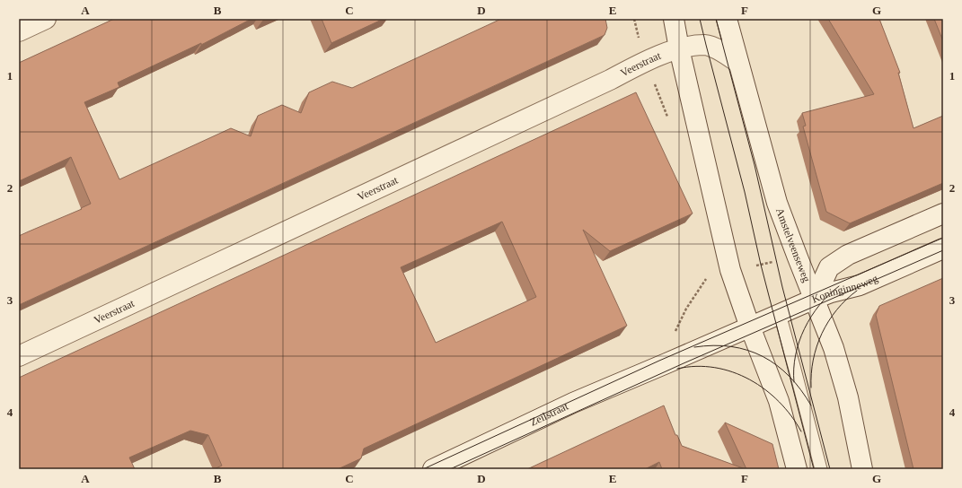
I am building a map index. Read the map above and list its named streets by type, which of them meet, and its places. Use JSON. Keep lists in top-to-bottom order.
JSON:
{
  "streets": {
    "street": [
      "Veerstraat",
      "Amstelveenseweg",
      "Koninginneweg",
      "Zeilstraat"
    ]
  },
  "crossings": [
    ["Veerstraat", "Amstelveenseweg"],
    ["Amstelveenseweg", "Koninginneweg"],
    ["Amstelveenseweg", "Zeilstraat"],
    ["Koninginneweg", "Zeilstraat"]
  ],
  "grid": {
    "columns": [
      "A",
      "B",
      "C",
      "D",
      "E",
      "F",
      "G"
    ],
    "rows": [
      "1",
      "2",
      "3",
      "4"
    ]
  }
}
